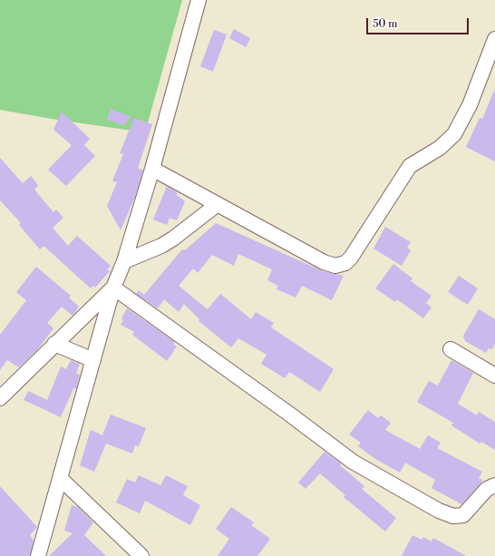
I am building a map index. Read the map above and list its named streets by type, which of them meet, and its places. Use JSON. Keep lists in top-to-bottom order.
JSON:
{
  "scale_bar": "50 m"
}
